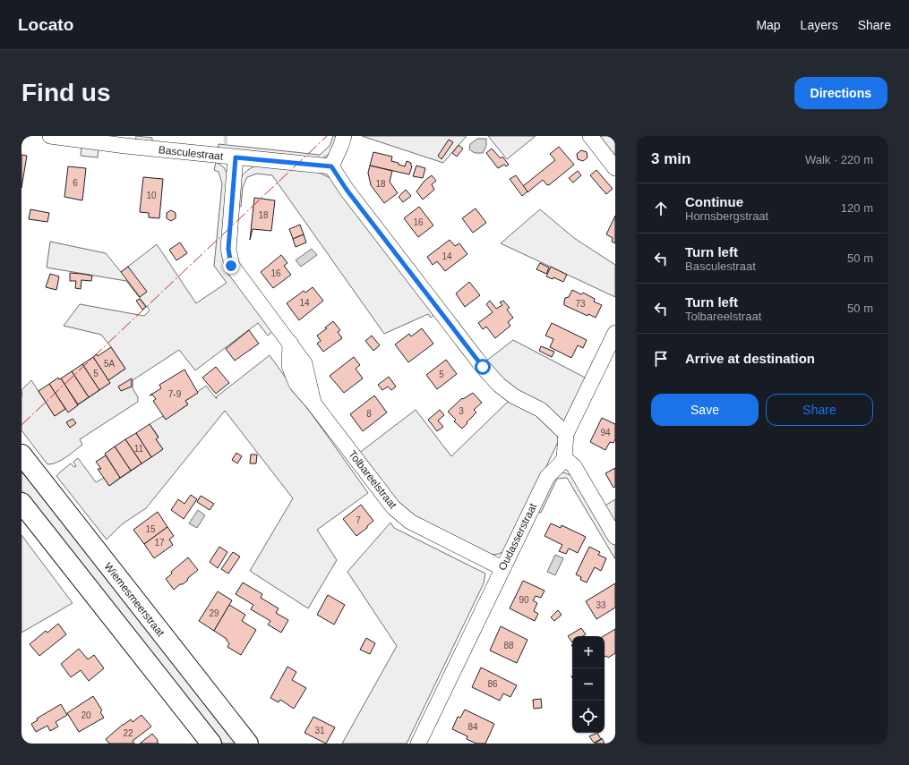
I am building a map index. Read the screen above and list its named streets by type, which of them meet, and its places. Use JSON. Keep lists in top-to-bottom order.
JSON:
{
  "streets": {
    "main road": ["Wiemesmeerstraat"],
    "street": ["Basculestraat", "Tolbareelstraat", "Oudasserstraat"]
  },
  "crossings": [
    ["Basculestraat", "Tolbareelstraat"],
    ["Tolbareelstraat", "Oudasserstraat"]
  ],
  "house_numbers": [
    "6",
    "18",
    "10",
    "18",
    "16",
    "14",
    "16",
    "14",
    "73",
    "5A",
    "5",
    "5",
    "7-9",
    "3",
    "8",
    "94",
    "11",
    "7",
    "15",
    "17",
    "90",
    "33",
    "29",
    "88",
    "86",
    "20",
    "84",
    "31",
    "22"
  ],
  "page": {
    "header": "Locato",
    "nav": ["Map", "Layers", "Share"],
    "buttons": [
      "Directions",
      ["Save", "Share"]
    ],
    "title": "Find us",
    "heading": ["3 min", "Walk · 220 m"],
    "list": [
      ["Continue", "Hornsbergstraat", "120 m"],
      ["Turn left", "Basculestraat", "50 m"],
      ["Turn left", "Tolbareelstraat", "50 m"],
      "Arrive at destination"
    ],
    "map_buttons": ["+", "−"]
  }
}
